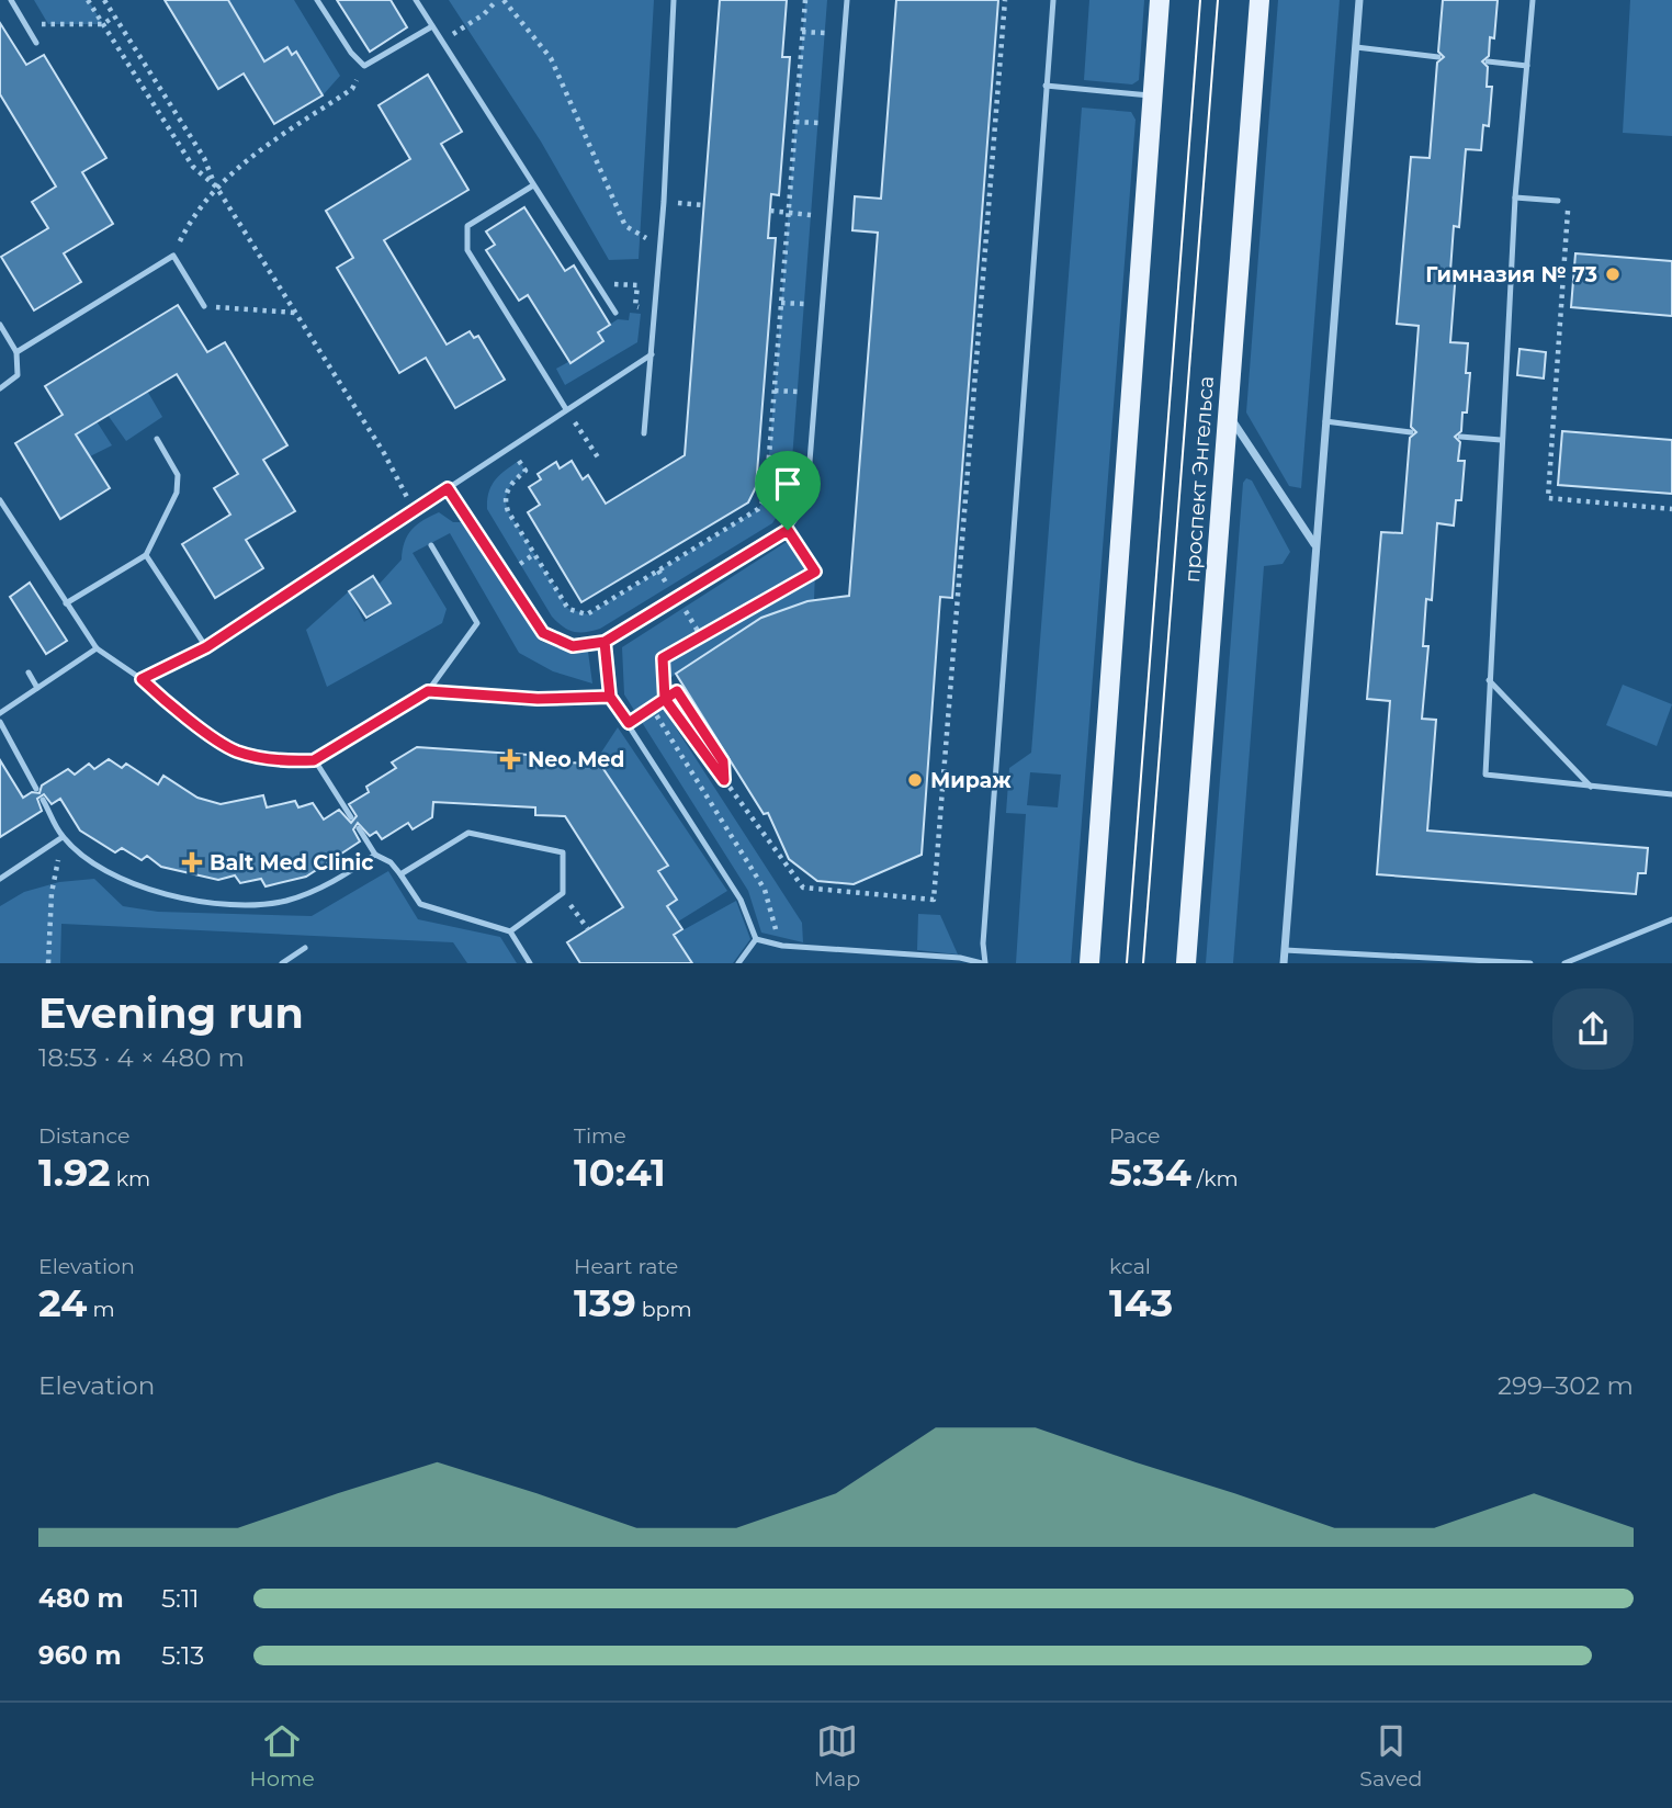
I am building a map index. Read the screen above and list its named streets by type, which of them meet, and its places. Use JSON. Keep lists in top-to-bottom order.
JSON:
{
  "streets": {
    "main road": ["проспект Энгельса"]
  },
  "places": {
    "other": ["Гимназия № 73", "Мираж"],
    "health": ["Neo Med", "Balt Med Clinic"]
  },
  "page": {
    "heading": ["Evening run", "18:53 · 4 × 480 m"],
    "stats": [
      ["Distance", "1.92 km"],
      ["Time", "10:41"],
      ["Pace", "5:34 /km"],
      ["Elevation", "24 m"],
      ["Heart rate", "139 bpm"],
      ["kcal", "143"]
    ],
    "chart": ["Elevation", "299–302 m"],
    "list": [
      {
        "name": "480 m",
        "note": "5:11"
      },
      {
        "name": "960 m",
        "note": "5:13"
      }
    ],
    "tabs": ["Home", "Map", "Saved"]
  }
}
